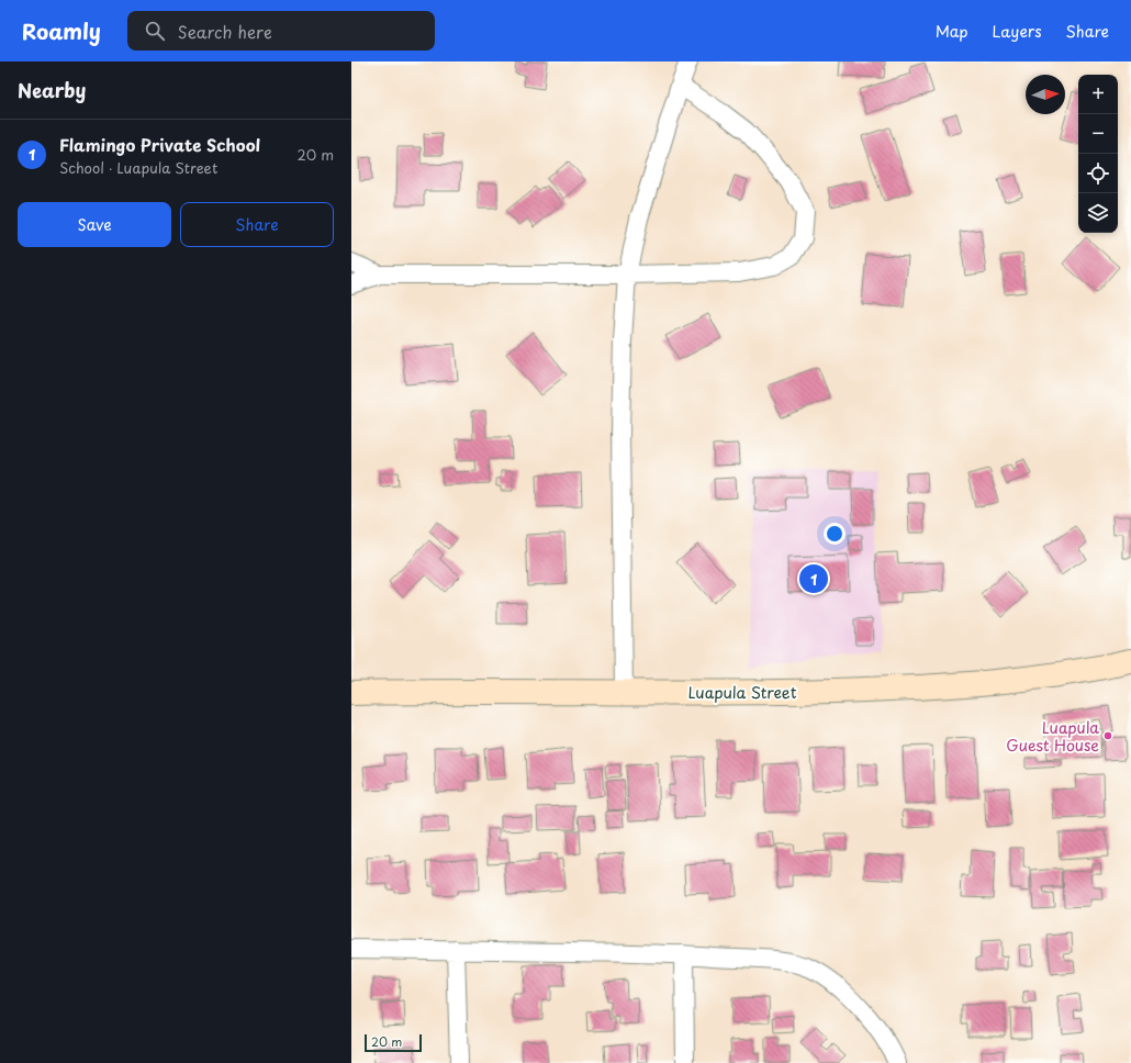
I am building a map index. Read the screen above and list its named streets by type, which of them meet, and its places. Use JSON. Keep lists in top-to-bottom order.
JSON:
{
  "streets": {
    "street": ["Luapula Street"]
  },
  "places": ["Luapula Guest House"],
  "scale_bar": "20 m",
  "north": "right",
  "page": {
    "header": "Roamly",
    "search": "Search here",
    "nav": ["Map", "Layers", "Share"],
    "heading": "Nearby",
    "map_buttons": ["+", "−"],
    "list": [
      {
        "mark": "1",
        "name": "Flamingo Private School",
        "note": "School · Luapula Street",
        "value": "20 m"
      }
    ],
    "buttons": ["Save", "Share"],
    "pins": "1",
    "scale": "20 m"
  }
}
